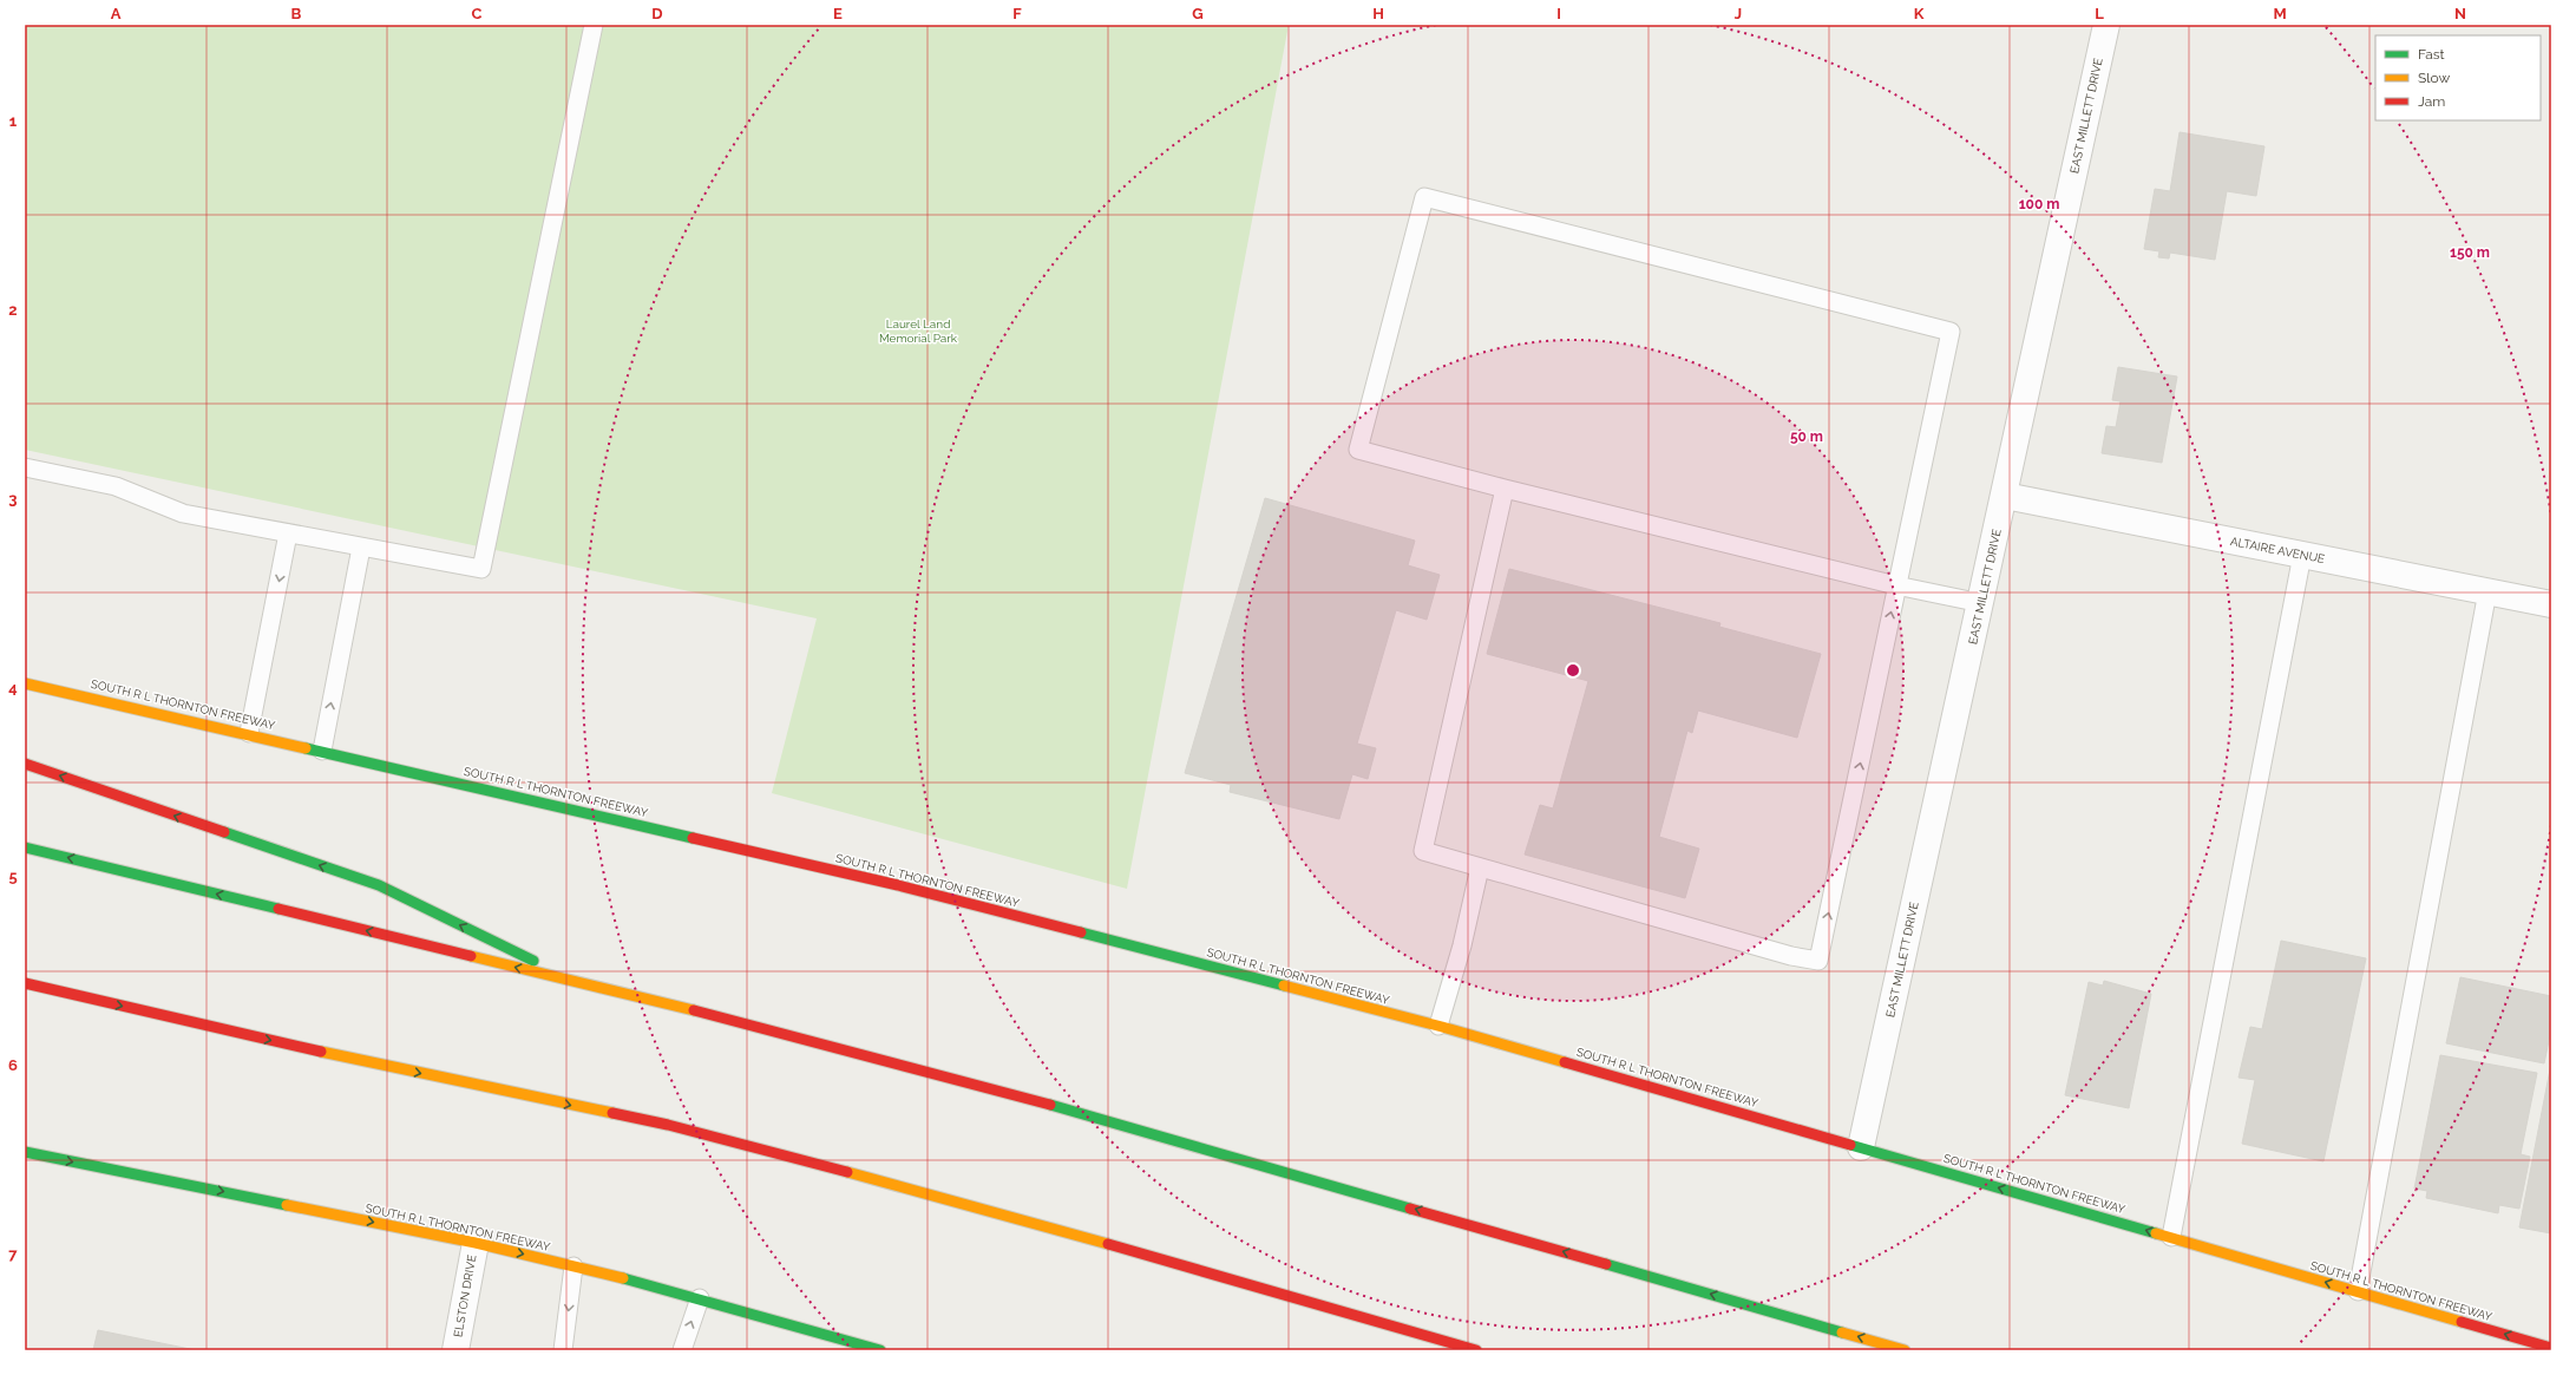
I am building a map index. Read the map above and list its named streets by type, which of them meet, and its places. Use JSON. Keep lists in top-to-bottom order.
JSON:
{
  "streets": {
    "main road": ["SOUTH R L THORNTON FREEWAY"],
    "street": ["EAST MILLETT DRIVE", "ALTAIRE AVENUE", "ELSTON DRIVE"]
  },
  "crossings": [
    ["EAST MILLETT DRIVE", "ALTAIRE AVENUE"],
    ["EAST MILLETT DRIVE", "SOUTH R L THORNTON FREEWAY"],
    ["SOUTH R L THORNTON FREEWAY", "ELSTON DRIVE"]
  ],
  "parks": ["Laurel Land Memorial Park"],
  "legend": ["Fast", "Slow", "Jam"],
  "grid": {
    "columns": [
      "A",
      "B",
      "C",
      "D",
      "E",
      "F",
      "G",
      "H",
      "I",
      "J",
      "K",
      "L",
      "M",
      "N"
    ],
    "rows": [
      "1",
      "2",
      "3",
      "4",
      "5",
      "6",
      "7"
    ]
  },
  "rings": ["100 m", "150 m", "50 m"]
}
